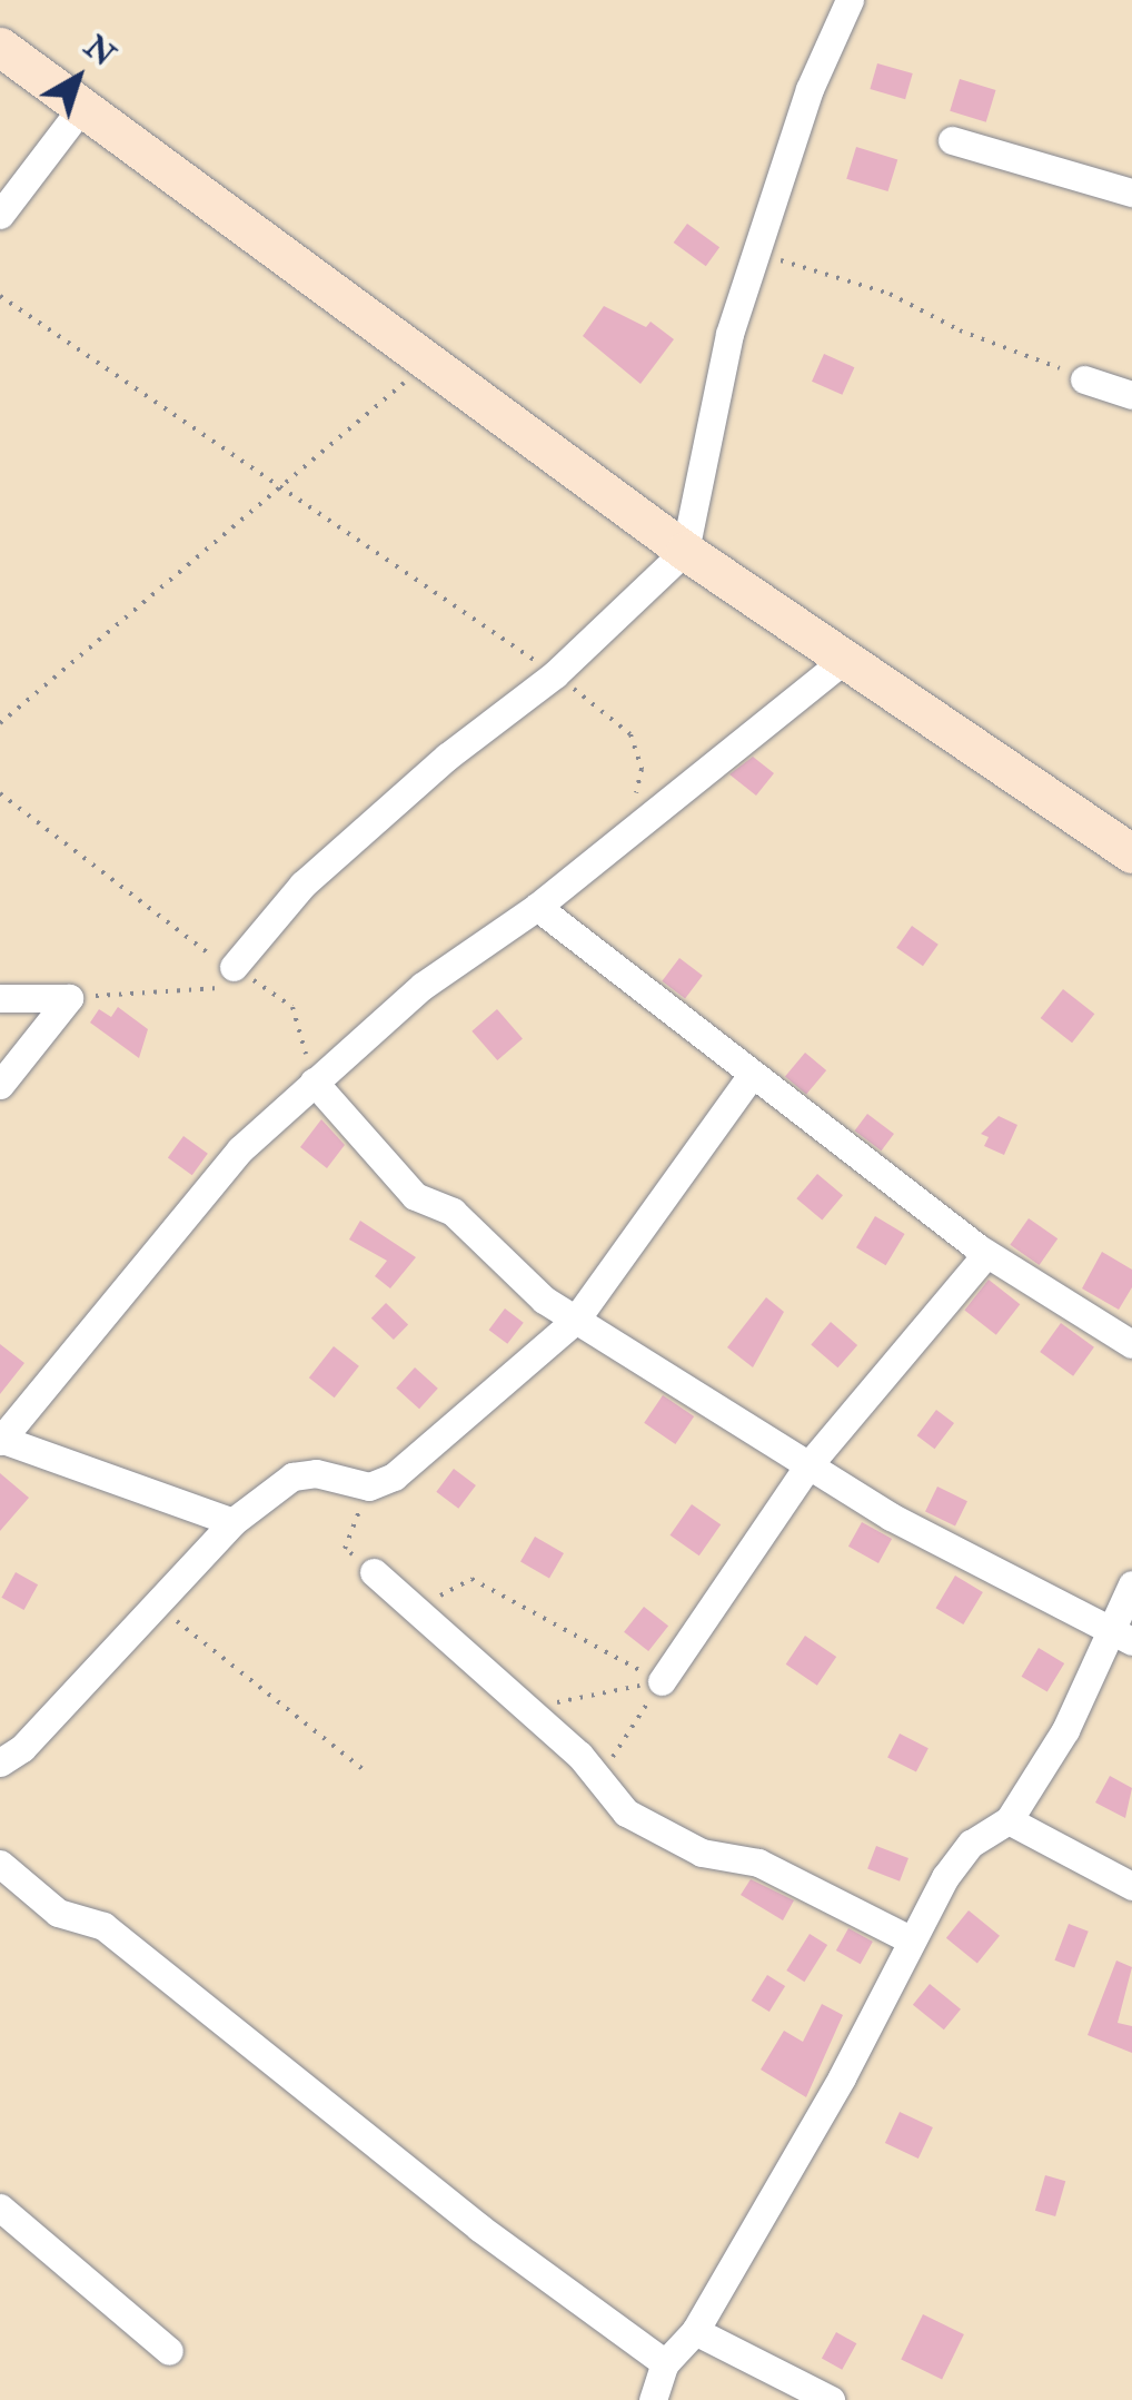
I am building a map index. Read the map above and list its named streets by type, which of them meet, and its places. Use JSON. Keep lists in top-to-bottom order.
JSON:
{
  "north": "top right"
}
